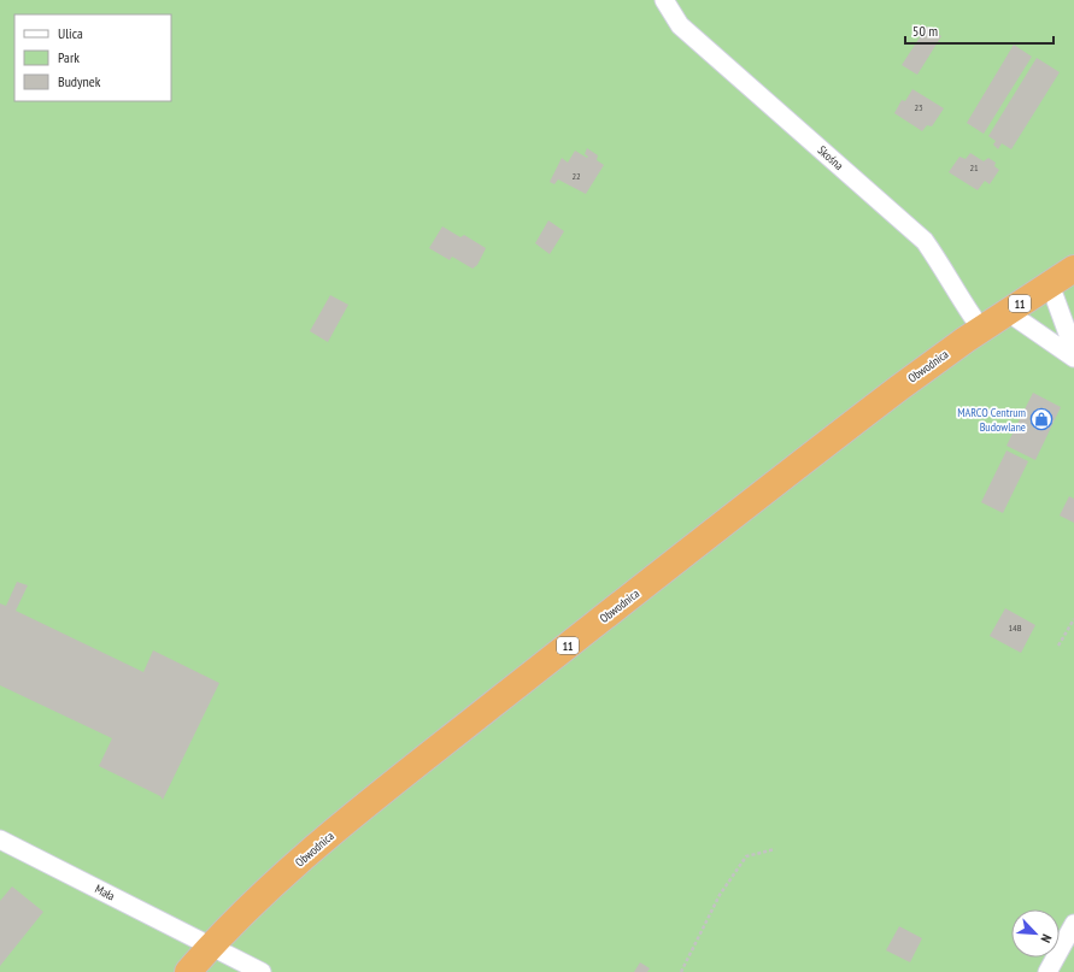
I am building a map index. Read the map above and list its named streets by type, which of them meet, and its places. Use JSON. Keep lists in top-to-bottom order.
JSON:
{
  "streets": {
    "highway": ["11", "Obwodnica"],
    "street": ["Skośna", "Mała"]
  },
  "crossings": [
    ["Skośna", "Obwodnica"],
    ["Obwodnica", "Mała"]
  ],
  "places": {
    "shop": ["MARCO Centrum Budowlane"]
  },
  "house_numbers": [
    "23",
    "21",
    "22",
    "14B"
  ],
  "legend": ["Ulica", "Park", "Budynek"],
  "scale_bar": "50 m",
  "north": "bottom right"
}
